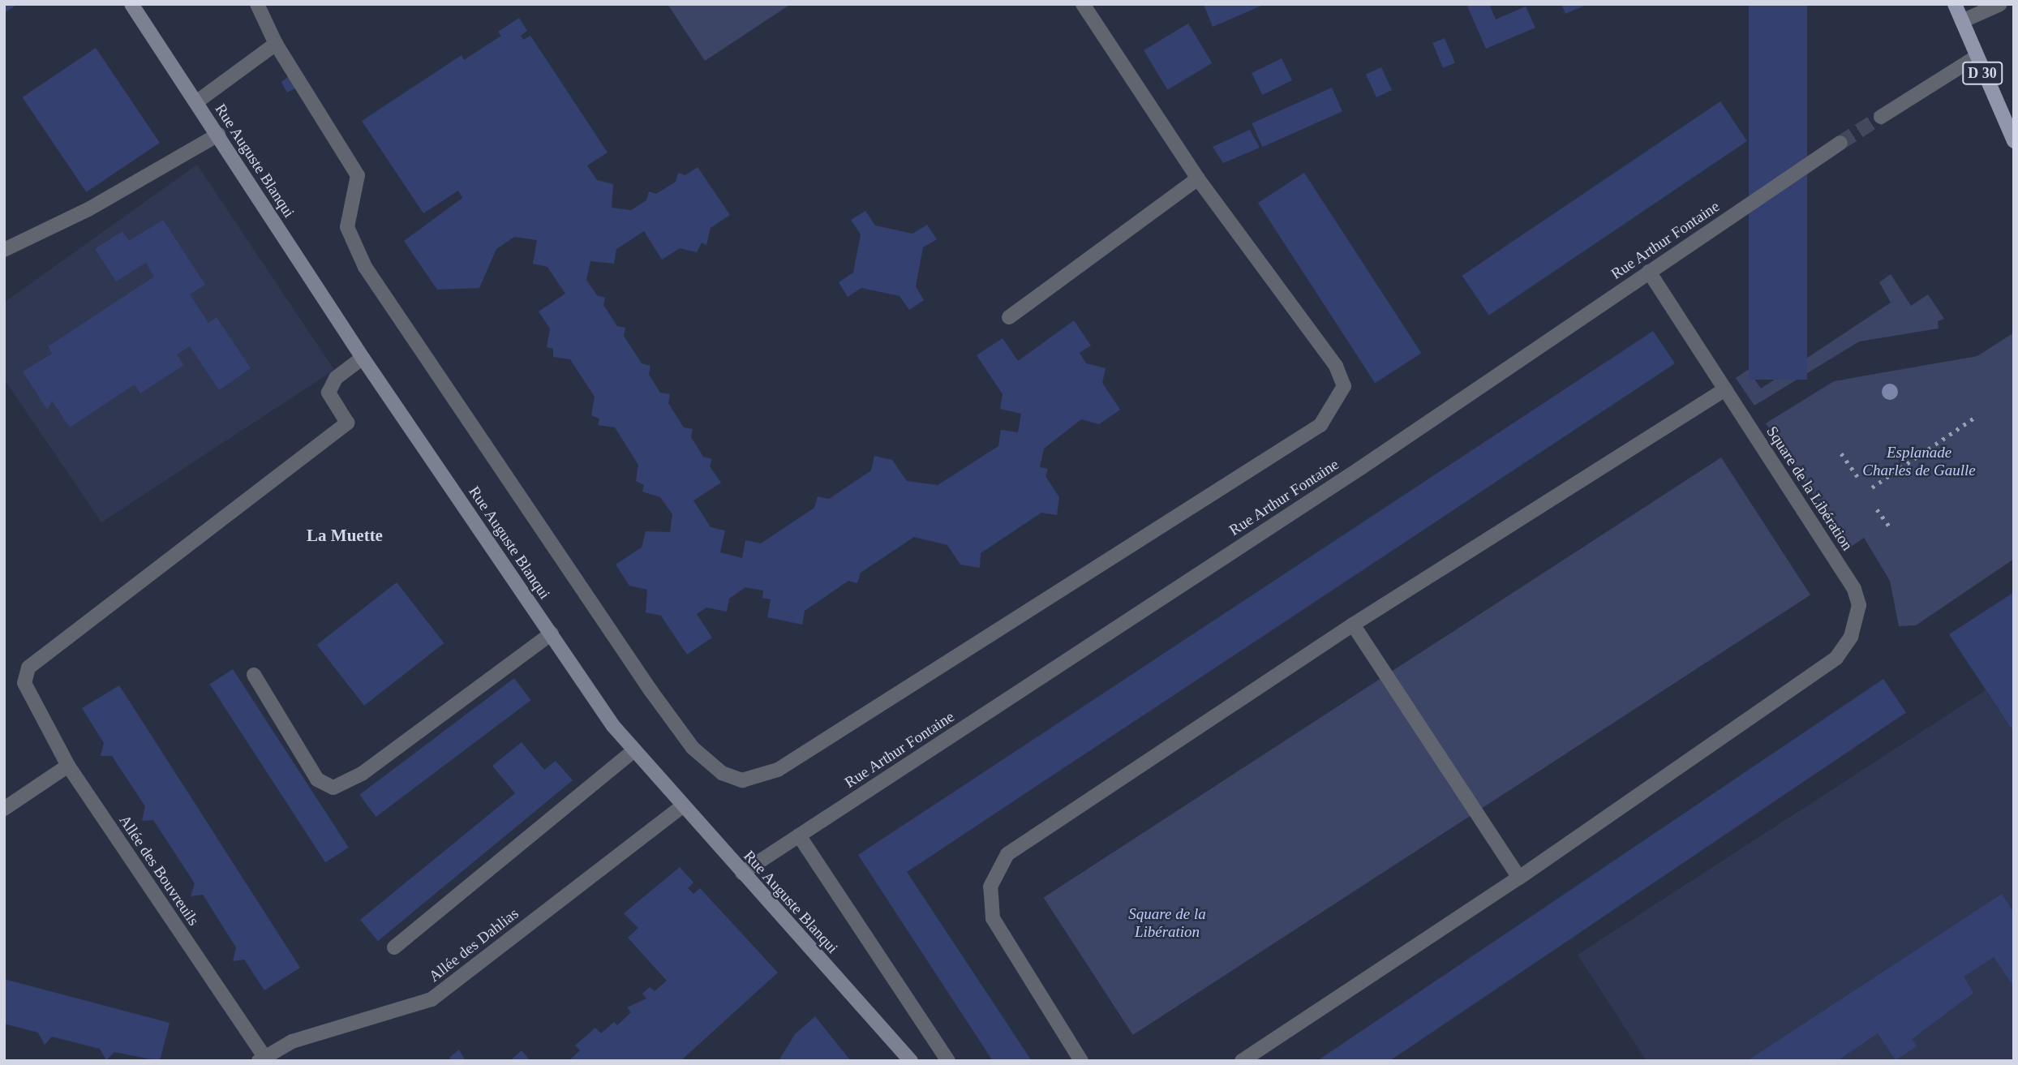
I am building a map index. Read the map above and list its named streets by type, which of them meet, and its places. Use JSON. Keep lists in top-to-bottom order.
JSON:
{
  "streets": {
    "main road": ["D 30"],
    "street": [
      "Rue Auguste Blanqui",
      "Rue Arthur Fontaine",
      "Square de la Libération",
      "Allée des Bouvreuils",
      "Allée des Dahlias"
    ]
  },
  "crossings": [
    ["Rue Auguste Blanqui", "Rue Arthur Fontaine"],
    ["Rue Auguste Blanqui", "Allée des Bouvreuils"],
    ["Rue Auguste Blanqui", "Allée des Dahlias"],
    ["Rue Arthur Fontaine", "Square de la Libération"],
    ["Allée des Bouvreuils", "Allée des Dahlias"]
  ],
  "districts": ["La Muette"],
  "parks": ["Esplanade Charles de Gaulle", "Square de la Libération"]
}
